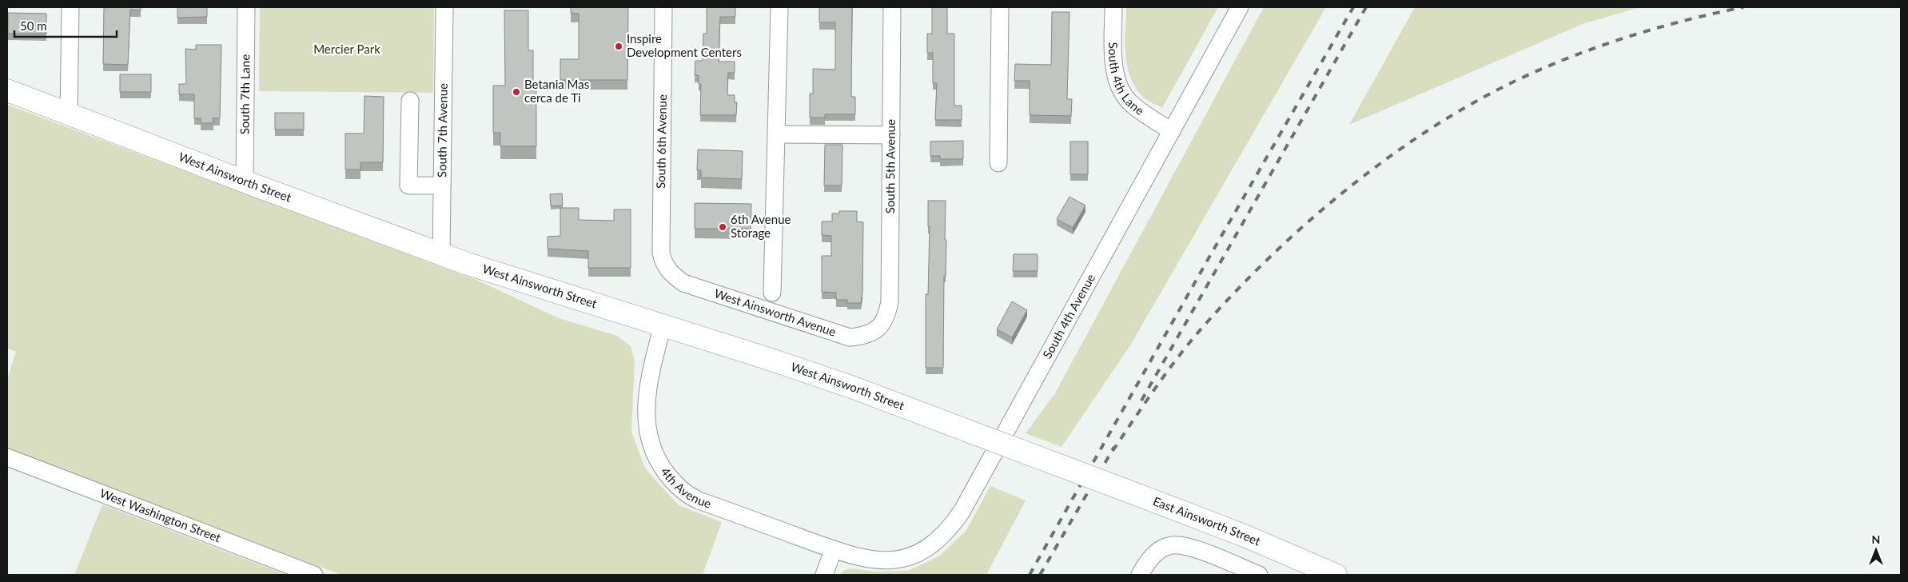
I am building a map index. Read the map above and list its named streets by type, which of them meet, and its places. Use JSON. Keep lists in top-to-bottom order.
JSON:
{
  "streets": {
    "main road": ["West Ainsworth Street", "East Ainsworth Street"],
    "street": [
      "South 4th Lane",
      "South 7th Lane",
      "South 7th Avenue",
      "South 6th Avenue",
      "South 5th Avenue",
      "West Ainsworth Avenue",
      "South 4th Avenue",
      "4th Avenue",
      "West Washington Street"
    ]
  },
  "crossings": [
    ["South 4th Lane", "South 4th Avenue"],
    ["South 7th Lane", "West Ainsworth Street"],
    ["South 7th Avenue", "West Ainsworth Street"],
    ["South 6th Avenue", "West Ainsworth Avenue"],
    ["South 5th Avenue", "West Ainsworth Avenue"],
    ["West Ainsworth Street", "4th Avenue"],
    ["West Ainsworth Street", "East Ainsworth Street"],
    ["South 4th Avenue", "4th Avenue"]
  ],
  "parks": ["Mercier Park"],
  "places": ["Inspire Development Centers", "Betania Mas cerca de Ti", "6th Avenue Storage"],
  "scale_bar": "50 m",
  "north": "top"
}
